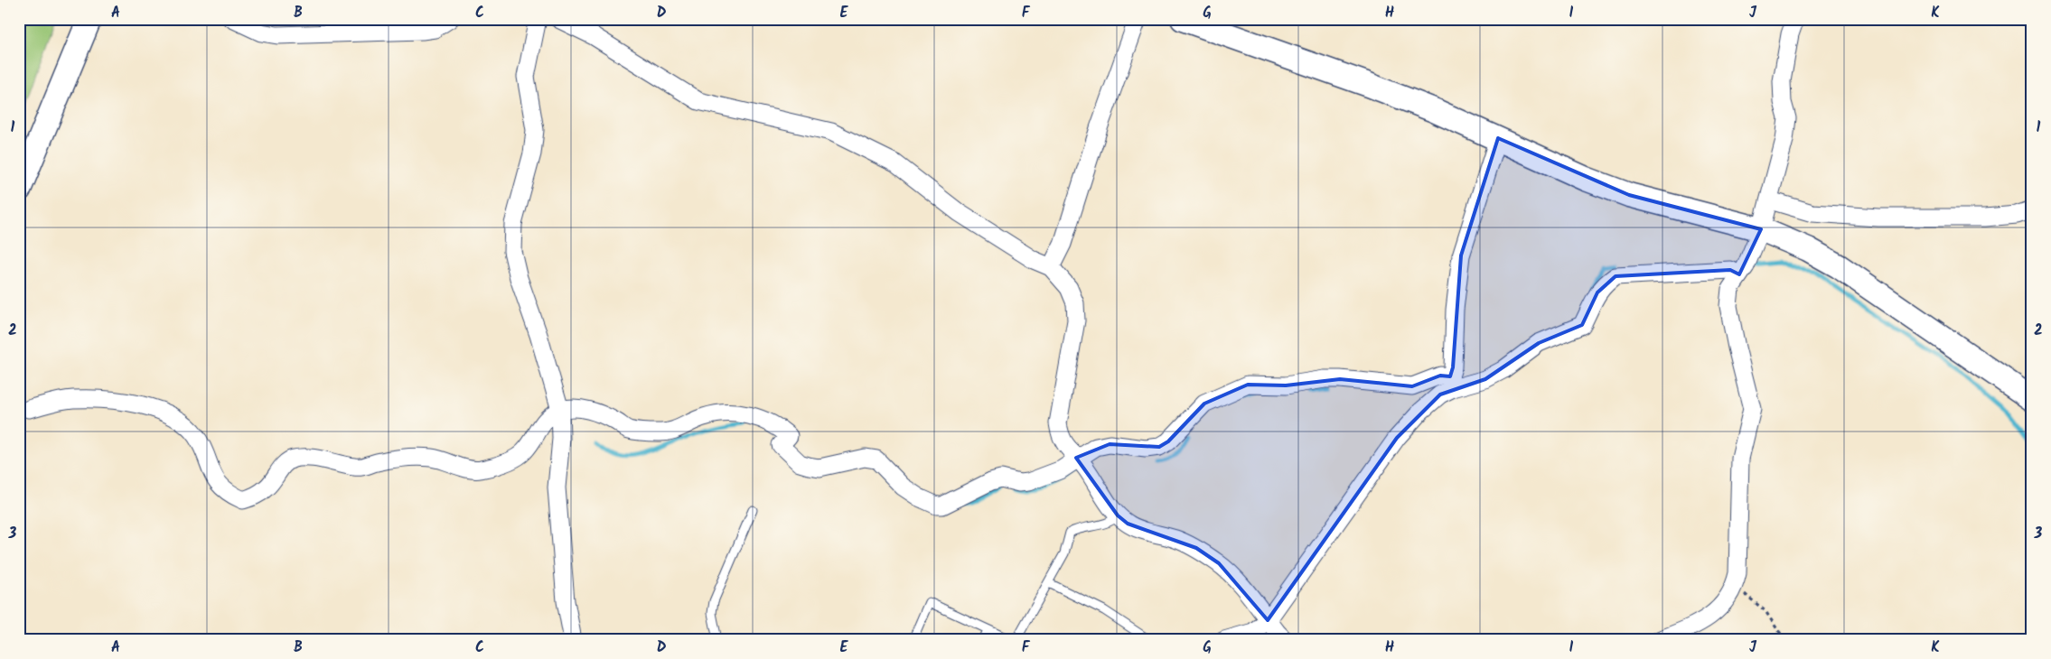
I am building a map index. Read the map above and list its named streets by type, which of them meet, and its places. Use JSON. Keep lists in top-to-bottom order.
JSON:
{
  "grid": {
    "columns": [
      "A",
      "B",
      "C",
      "D",
      "E",
      "F",
      "G",
      "H",
      "I",
      "J",
      "K"
    ],
    "rows": ["1", "2", "3"]
  }
}
